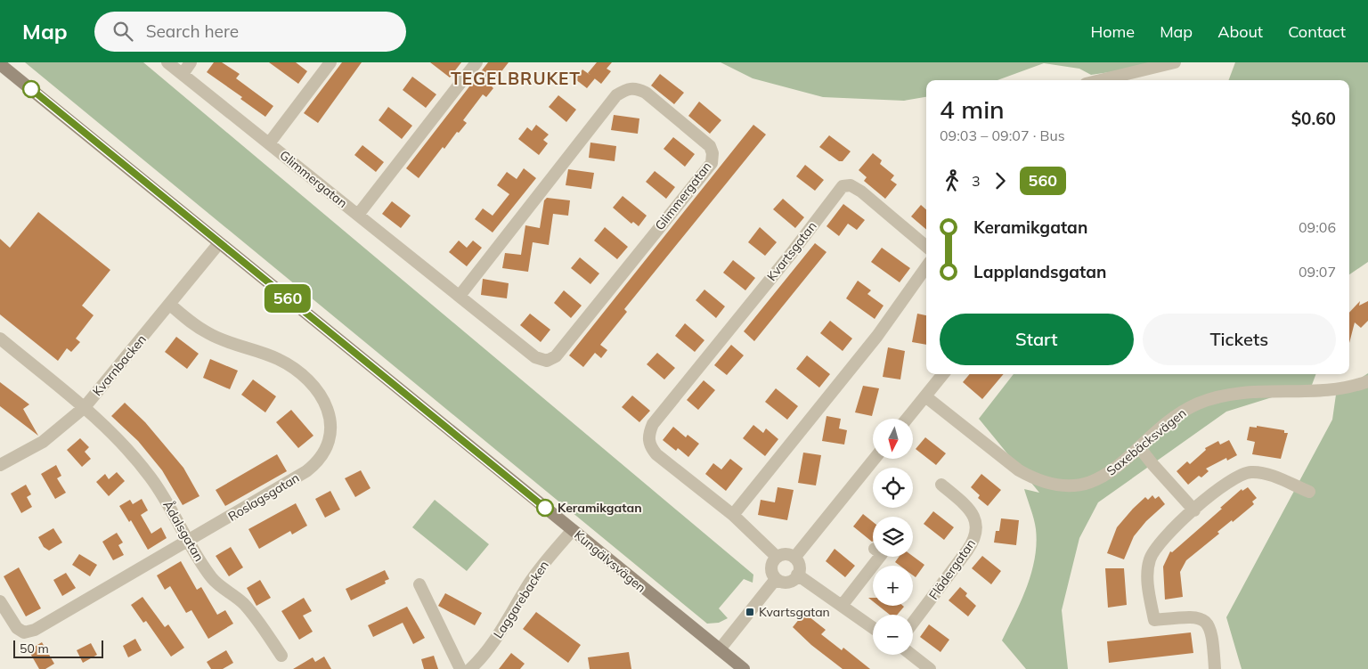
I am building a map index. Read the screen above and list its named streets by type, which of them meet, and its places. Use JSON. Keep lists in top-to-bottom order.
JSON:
{
  "streets": {
    "main road": ["Kungälvsvägen"],
    "street": [
      "Glimmergatan",
      "Kvartsgatan",
      "Kvarnbacken",
      "Saxebäcksvägen",
      "Roslagsgatan",
      "Ådalsgatan",
      "Flädergatan",
      "Laggarebacken"
    ]
  },
  "crossings": [
    ["Kvarnbacken", "Roslagsgatan"],
    ["Kvarnbacken", "Ådalsgatan"],
    ["Kvarnbacken", "Kungälvsvägen"],
    ["Roslagsgatan", "Ådalsgatan"],
    ["Kungälvsvägen", "Laggarebacken"]
  ],
  "districts": ["TEGELBRUKET"],
  "places": {
    "other": ["Keramikgatan"],
    "transit": ["Kvartsgatan"]
  },
  "lines": ["bus line 560"],
  "scale_bar": "50 m",
  "north": "bottom",
  "page": {
    "header": "Map",
    "search": "Search here",
    "nav": [
      "Home",
      "Map",
      "About",
      "Contact"
    ],
    "on_map": "560",
    "heading": ["4 min", "09:03 – 09:07 · Bus", "$0.60"],
    "legs": ["3", "560"],
    "list": [
      {
        "name": "Keramikgatan",
        "value": "09:06"
      },
      {
        "name": "Lapplandsgatan",
        "value": "09:07"
      }
    ],
    "buttons": ["Start", "Tickets"],
    "map_buttons": ["+", "−"],
    "scale": "50 m"
  }
}
